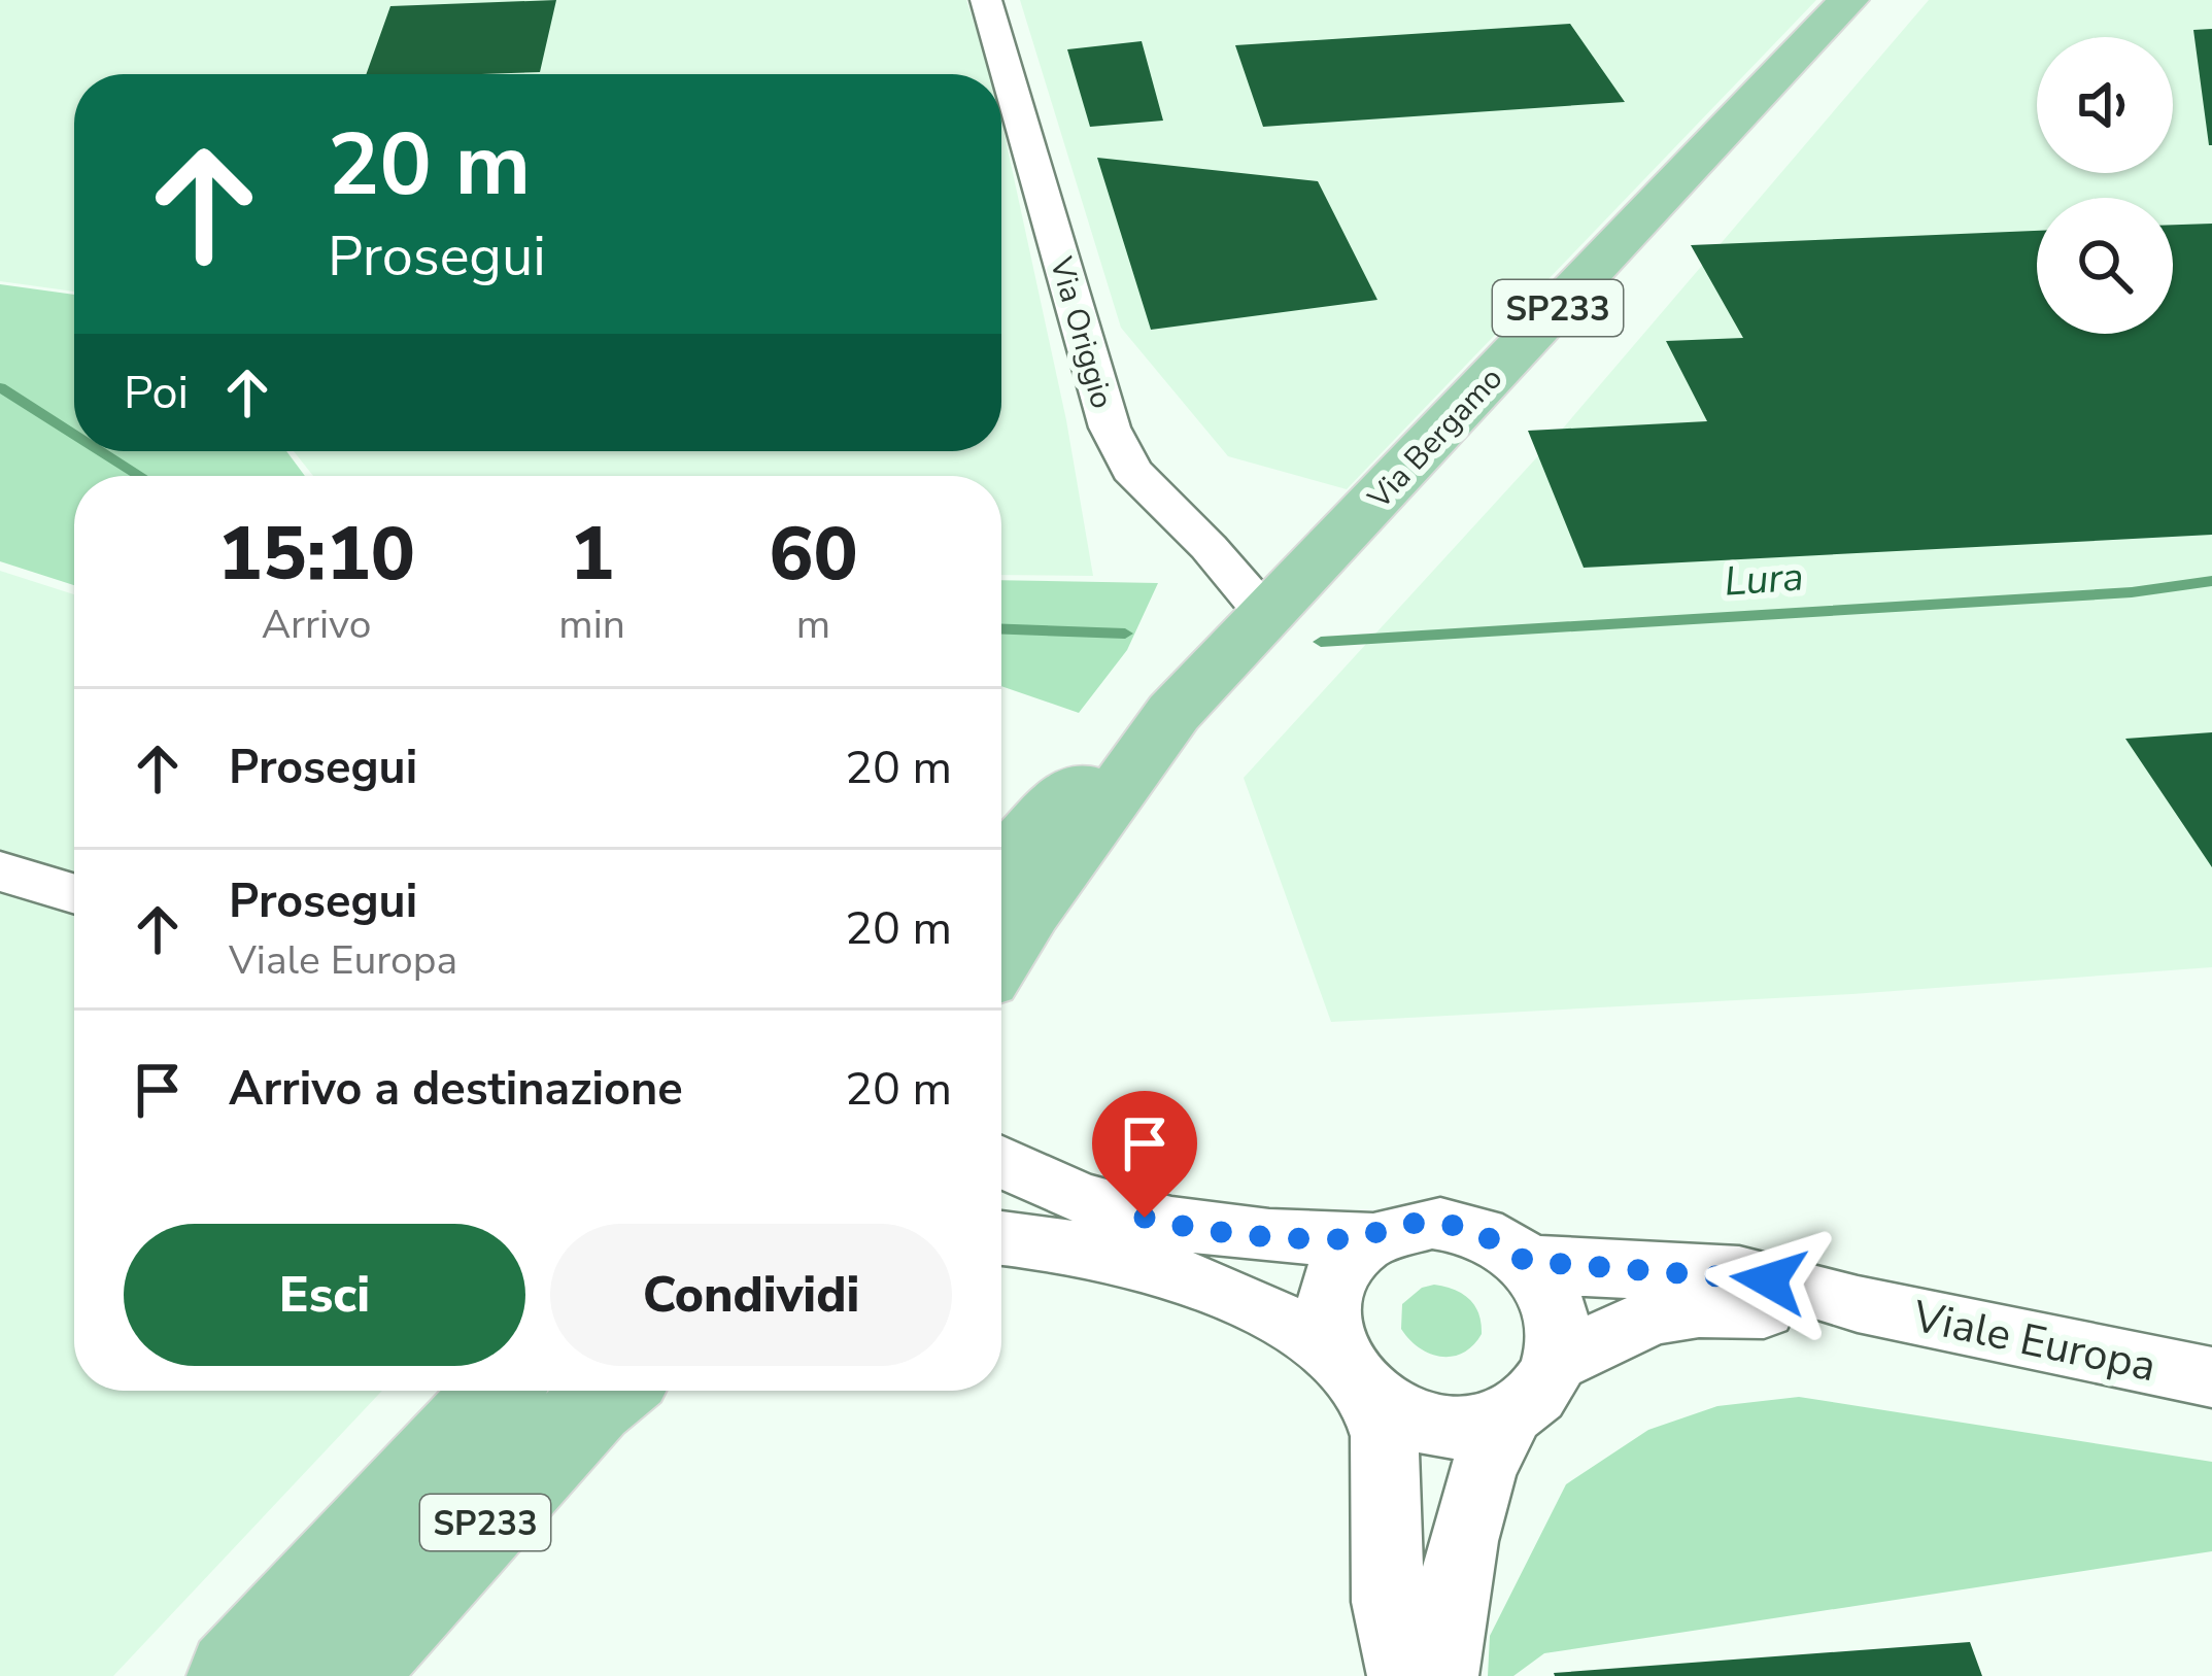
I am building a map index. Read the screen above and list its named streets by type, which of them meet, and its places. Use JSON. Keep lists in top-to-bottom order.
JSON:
{
  "streets": {
    "main road": ["SP233", "Via Bergamo"],
    "street": ["Via Origgio", "Viale Europa"]
  },
  "crossings": [
    ["Via Origgio", "Via Bergamo"]
  ],
  "water": ["Lura"],
  "page": {
    "turn": ["20 m", "Prosegui"],
    "then": "Poi",
    "eta": [
      "15:10",
      "Arrivo",
      "1",
      "min",
      "60",
      "m"
    ],
    "list": [
      {
        "name": "Prosegui",
        "value": "20 m"
      },
      {
        "name": "Prosegui",
        "note": "Viale Europa",
        "value": "20 m"
      },
      {
        "name": "Arrivo a destinazione",
        "value": "20 m"
      }
    ],
    "buttons": ["Esci", "Condividi"]
  }
}
